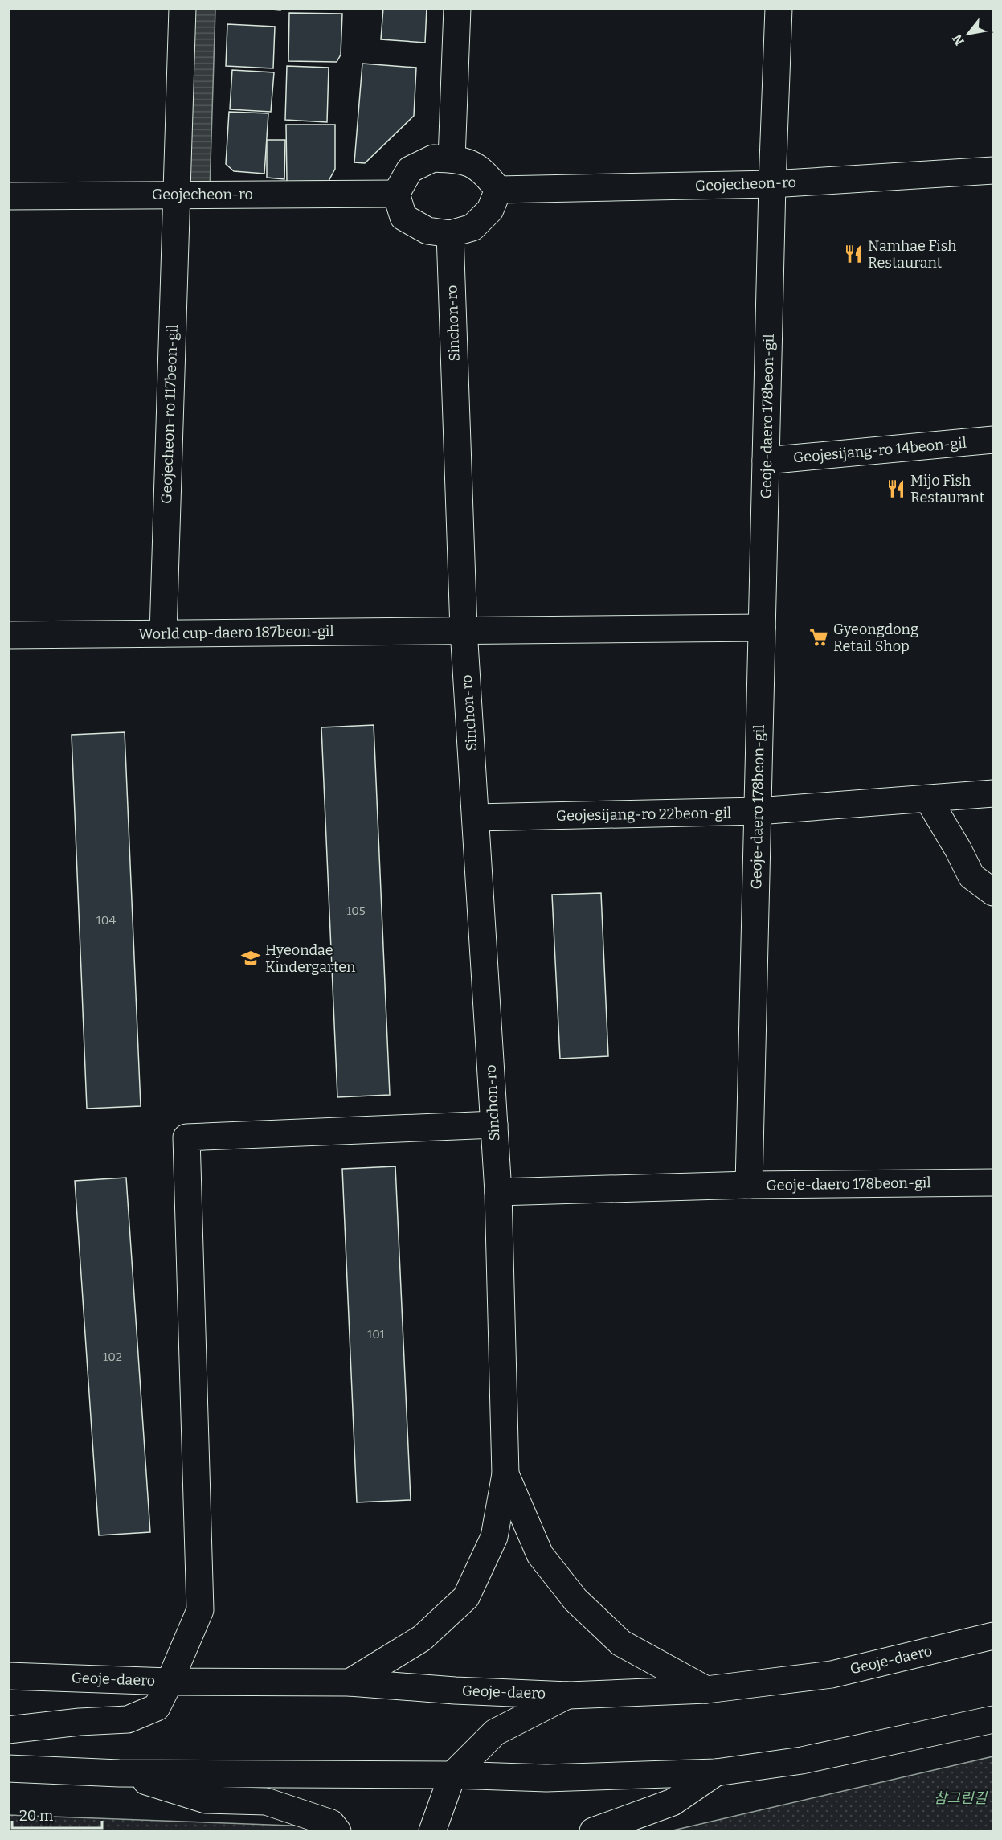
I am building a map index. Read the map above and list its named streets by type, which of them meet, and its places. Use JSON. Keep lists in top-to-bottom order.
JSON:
{
  "streets": {
    "main road": [
      "Geojecheon-ro",
      "Sinchon-ro",
      "Geojecheon-ro 117beon-gil",
      "Geoje-daero 178beon-gil",
      "Geojesijang-ro 14beon-gil",
      "World cup-daero 187beon-gil",
      "Geojesijang-ro 22beon-gil",
      "Geoje-daero"
    ]
  },
  "crossings": [
    ["Geojecheon-ro", "Sinchon-ro"],
    ["Geojecheon-ro", "Geojecheon-ro 117beon-gil"],
    ["Geojecheon-ro", "Geoje-daero 178beon-gil"],
    ["Sinchon-ro", "World cup-daero 187beon-gil"],
    ["Sinchon-ro", "Geojesijang-ro 22beon-gil"],
    ["Geojecheon-ro 117beon-gil", "World cup-daero 187beon-gil"],
    ["Geoje-daero 178beon-gil", "Geojesijang-ro 14beon-gil"],
    ["Geoje-daero 178beon-gil", "World cup-daero 187beon-gil"],
    ["Geoje-daero 178beon-gil", "Geojesijang-ro 22beon-gil"]
  ],
  "parks": ["참그린길"],
  "places": {
    "restaurant": ["Namhae Fish Restaurant", "Mijo Fish Restaurant"],
    "supermarket": ["Gyeongdong Retail Shop"],
    "school or university": ["Hyeondae Kindergarten"]
  },
  "house_numbers": [
    "105",
    "104",
    "101",
    "102"
  ],
  "scale_bar": "20 m",
  "north": "bottom left"
}
